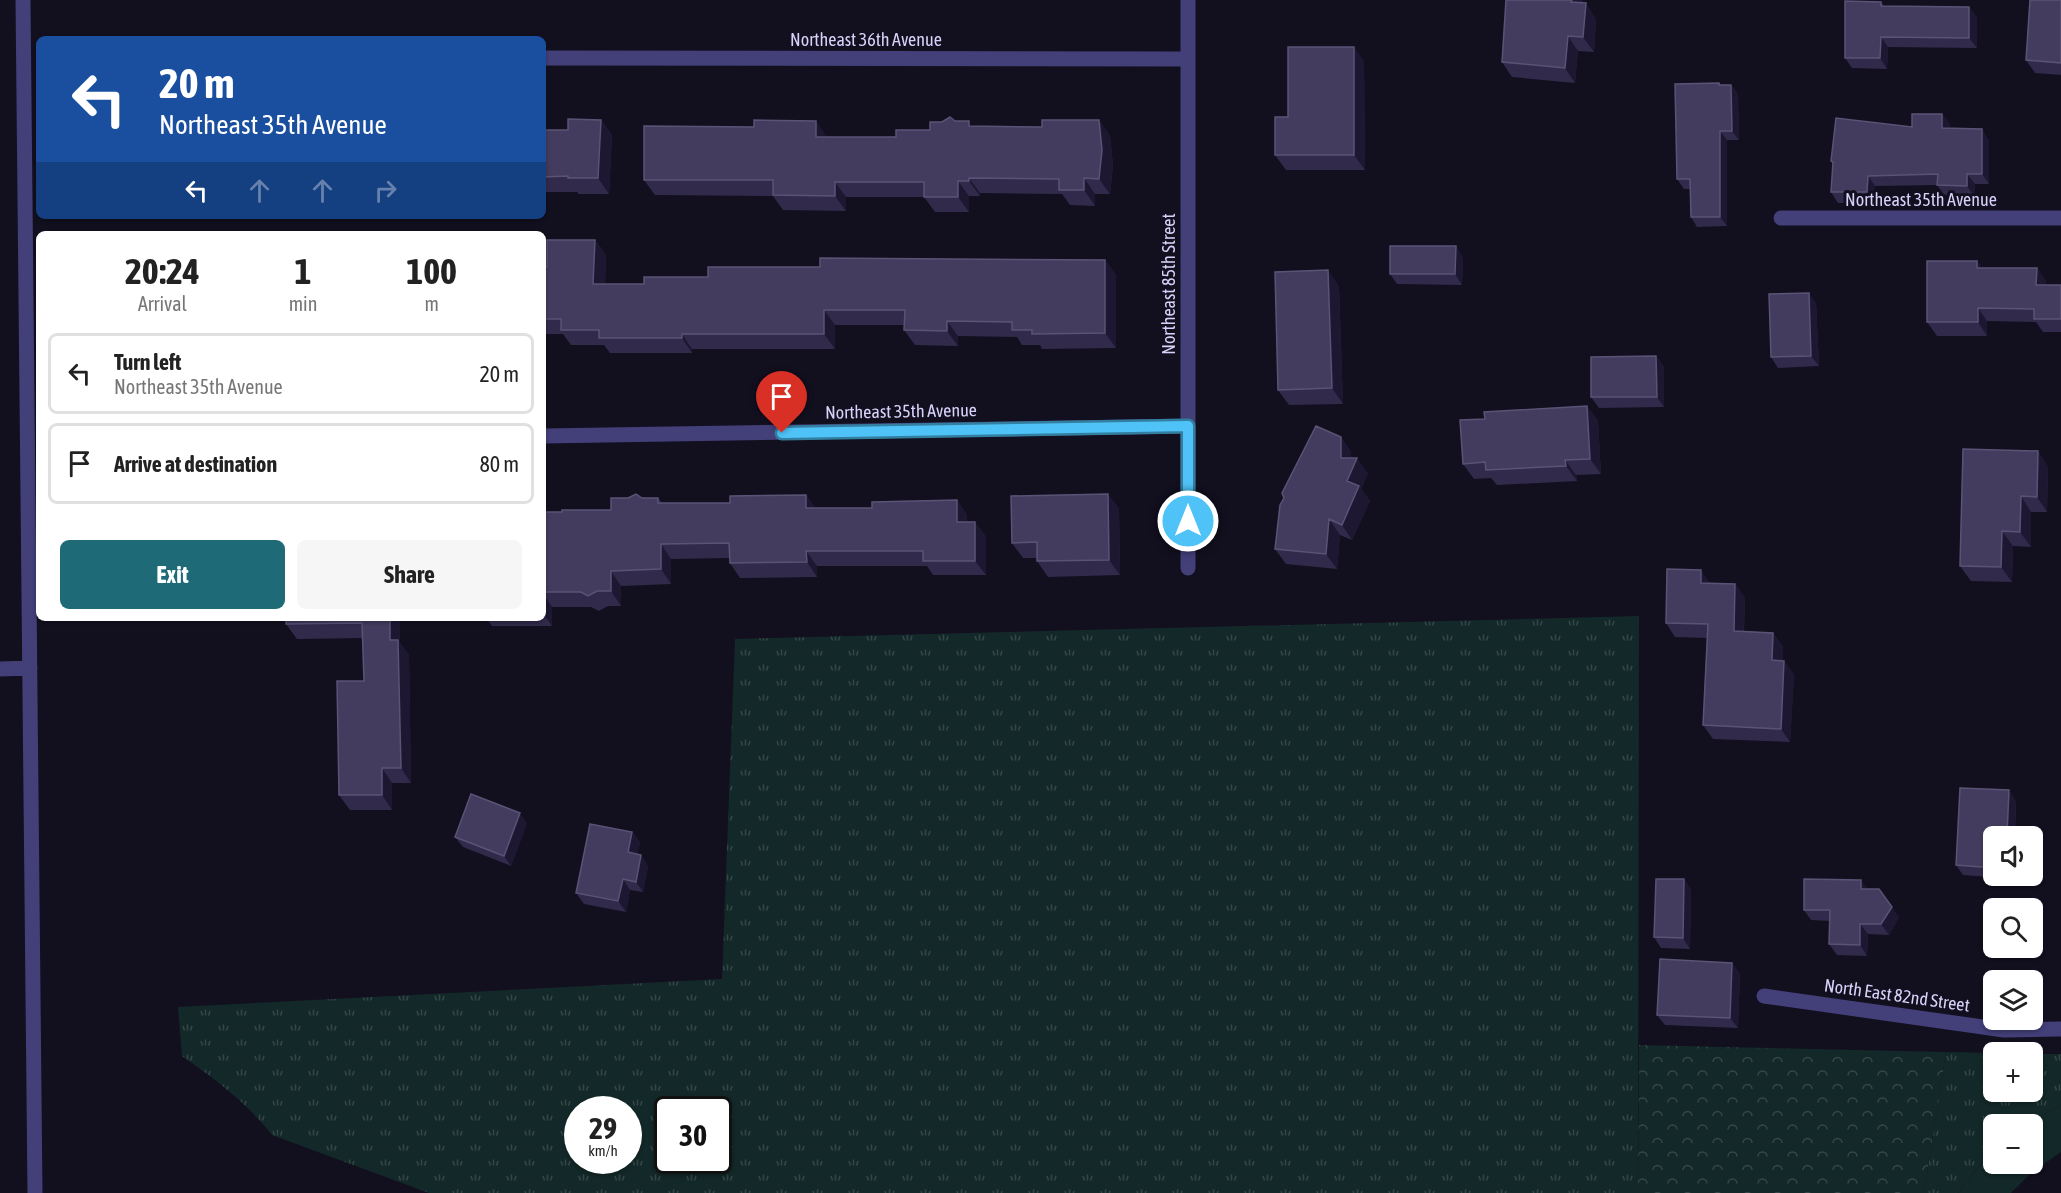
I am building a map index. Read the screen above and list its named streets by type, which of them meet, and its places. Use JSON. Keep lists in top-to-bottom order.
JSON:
{
  "streets": {
    "street": [
      "Northeast 36th Avenue",
      "Northeast 35th Avenue",
      "Northeast 85th Street",
      "North East 82nd Street"
    ]
  },
  "crossings": [
    ["Northeast 36th Avenue", "Northeast 85th Street"],
    ["Northeast 35th Avenue", "Northeast 85th Street"]
  ],
  "page": {
    "turn": ["20 m", "Northeast 35th Avenue"],
    "eta": [
      "20:24",
      "Arrival",
      "1",
      "min",
      "100",
      "m"
    ],
    "list": [
      {
        "name": "Turn left",
        "note": "Northeast 35th Avenue",
        "value": "20 m"
      },
      {
        "name": "Arrive at destination",
        "value": "80 m"
      }
    ],
    "buttons": ["Exit", "Share"],
    "map_buttons": ["+", "−"],
    "speed": "29 km/h",
    "limit": "30"
  }
}
